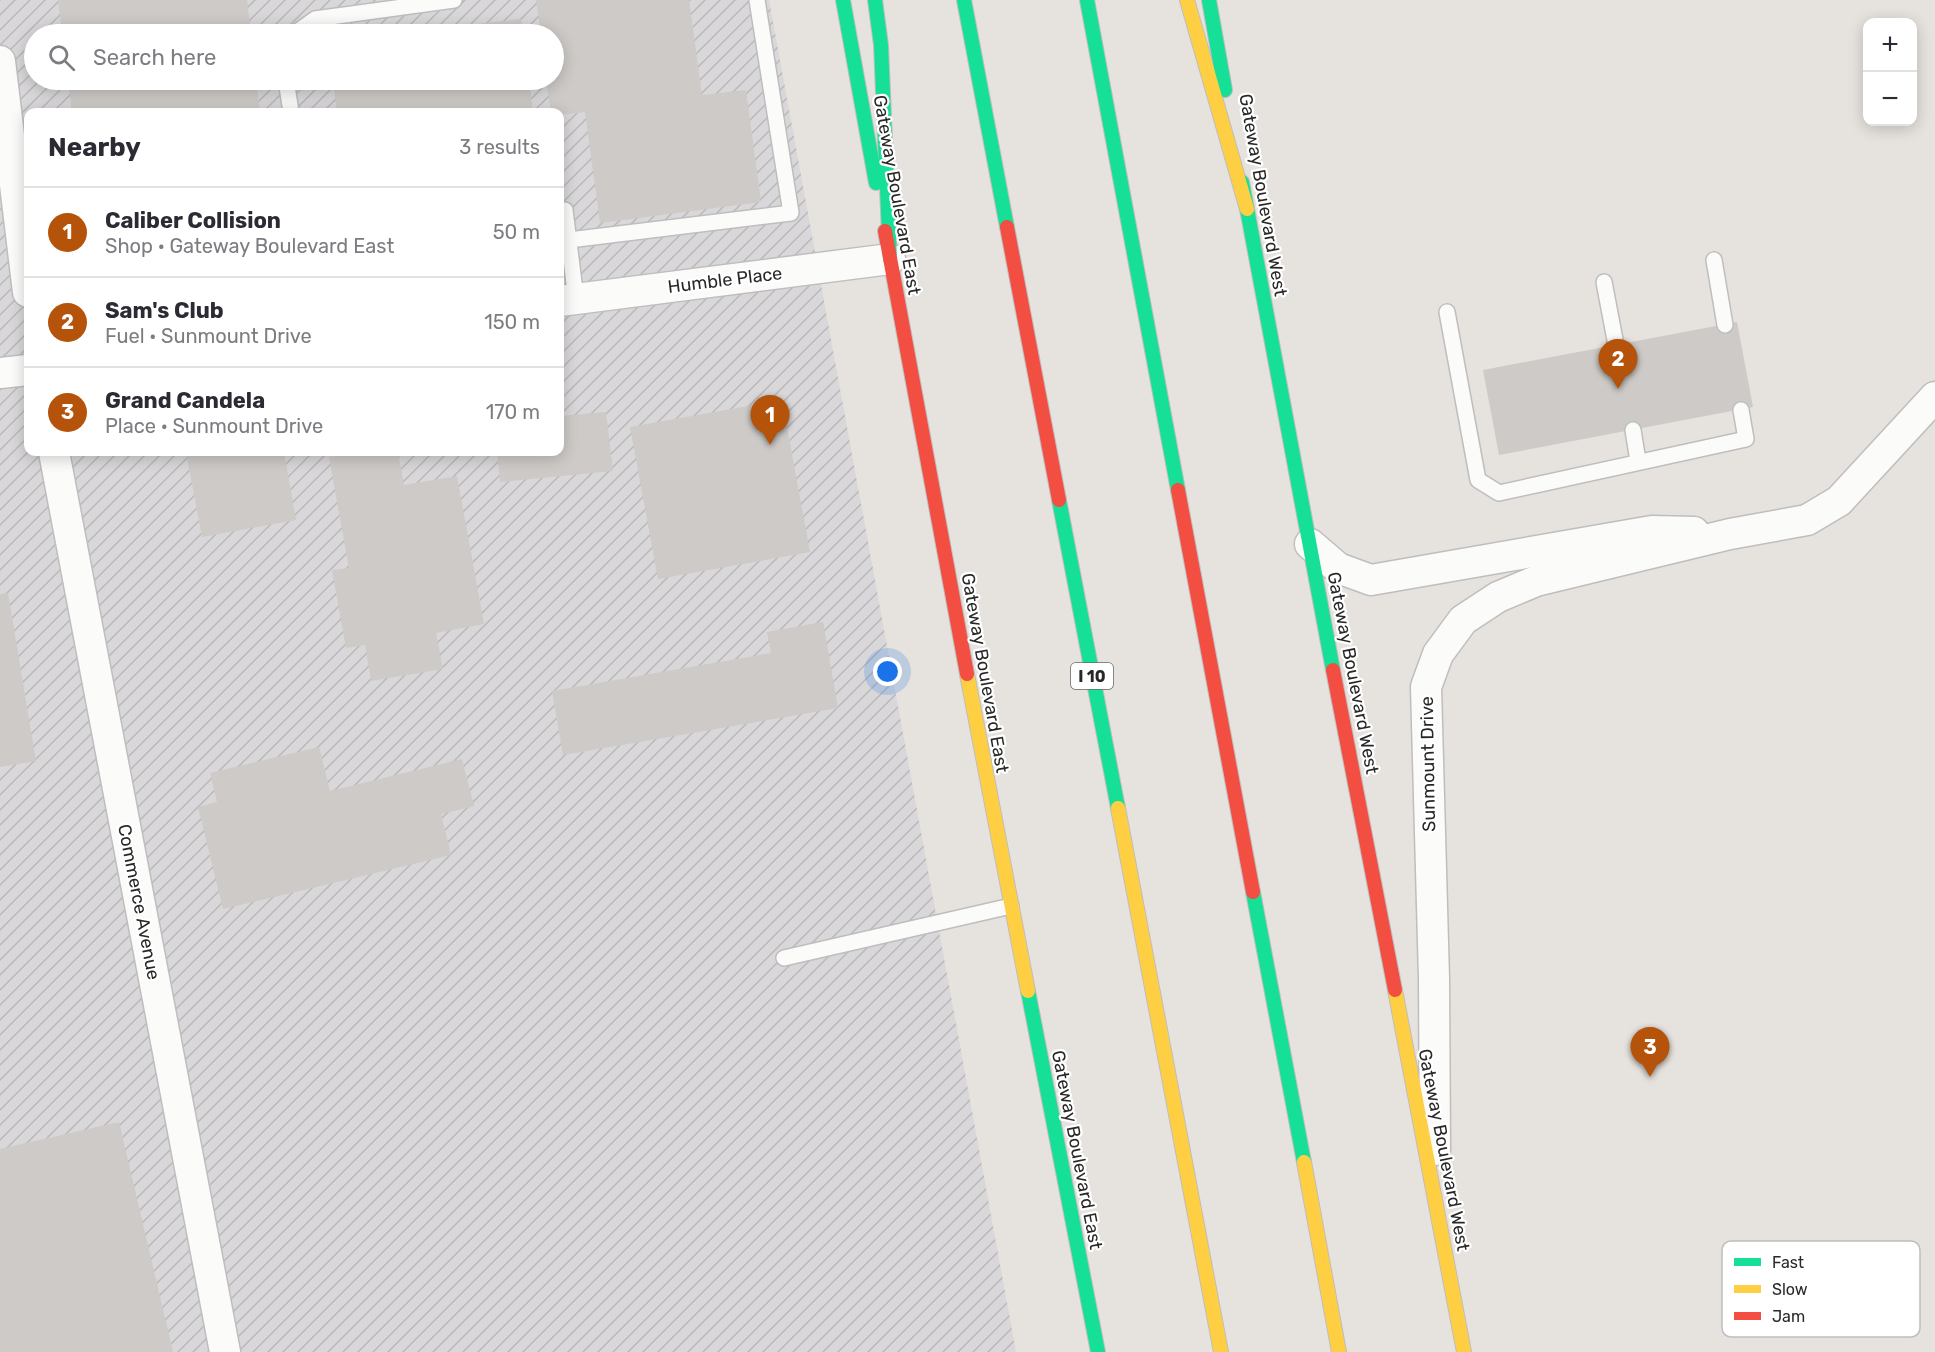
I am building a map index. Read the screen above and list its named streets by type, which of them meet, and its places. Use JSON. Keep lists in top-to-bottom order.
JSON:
{
  "streets": {
    "main road": ["Gateway Boulevard East", "Gateway Boulevard West", "I 10"],
    "street": ["Humble Place", "Sunmount Drive", "Commerce Avenue"]
  },
  "crossings": [
    ["Gateway Boulevard East", "Humble Place"],
    ["Gateway Boulevard West", "Sunmount Drive"]
  ],
  "legend": ["Fast", "Slow", "Jam"],
  "page": {
    "map_buttons": ["+", "−"],
    "search": "Search here",
    "heading": ["Nearby", "3 results"],
    "list": [
      {
        "mark": "1",
        "name": "Caliber Collision",
        "note": "Shop · Gateway Boulevard East",
        "value": "50 m"
      },
      {
        "mark": "2",
        "name": "Sam's Club",
        "note": "Fuel · Sunmount Drive",
        "value": "150 m"
      },
      {
        "mark": "3",
        "name": "Grand Candela",
        "note": "Place · Sunmount Drive",
        "value": "170 m"
      }
    ],
    "pins": ["2", "1", "3"]
  }
}
